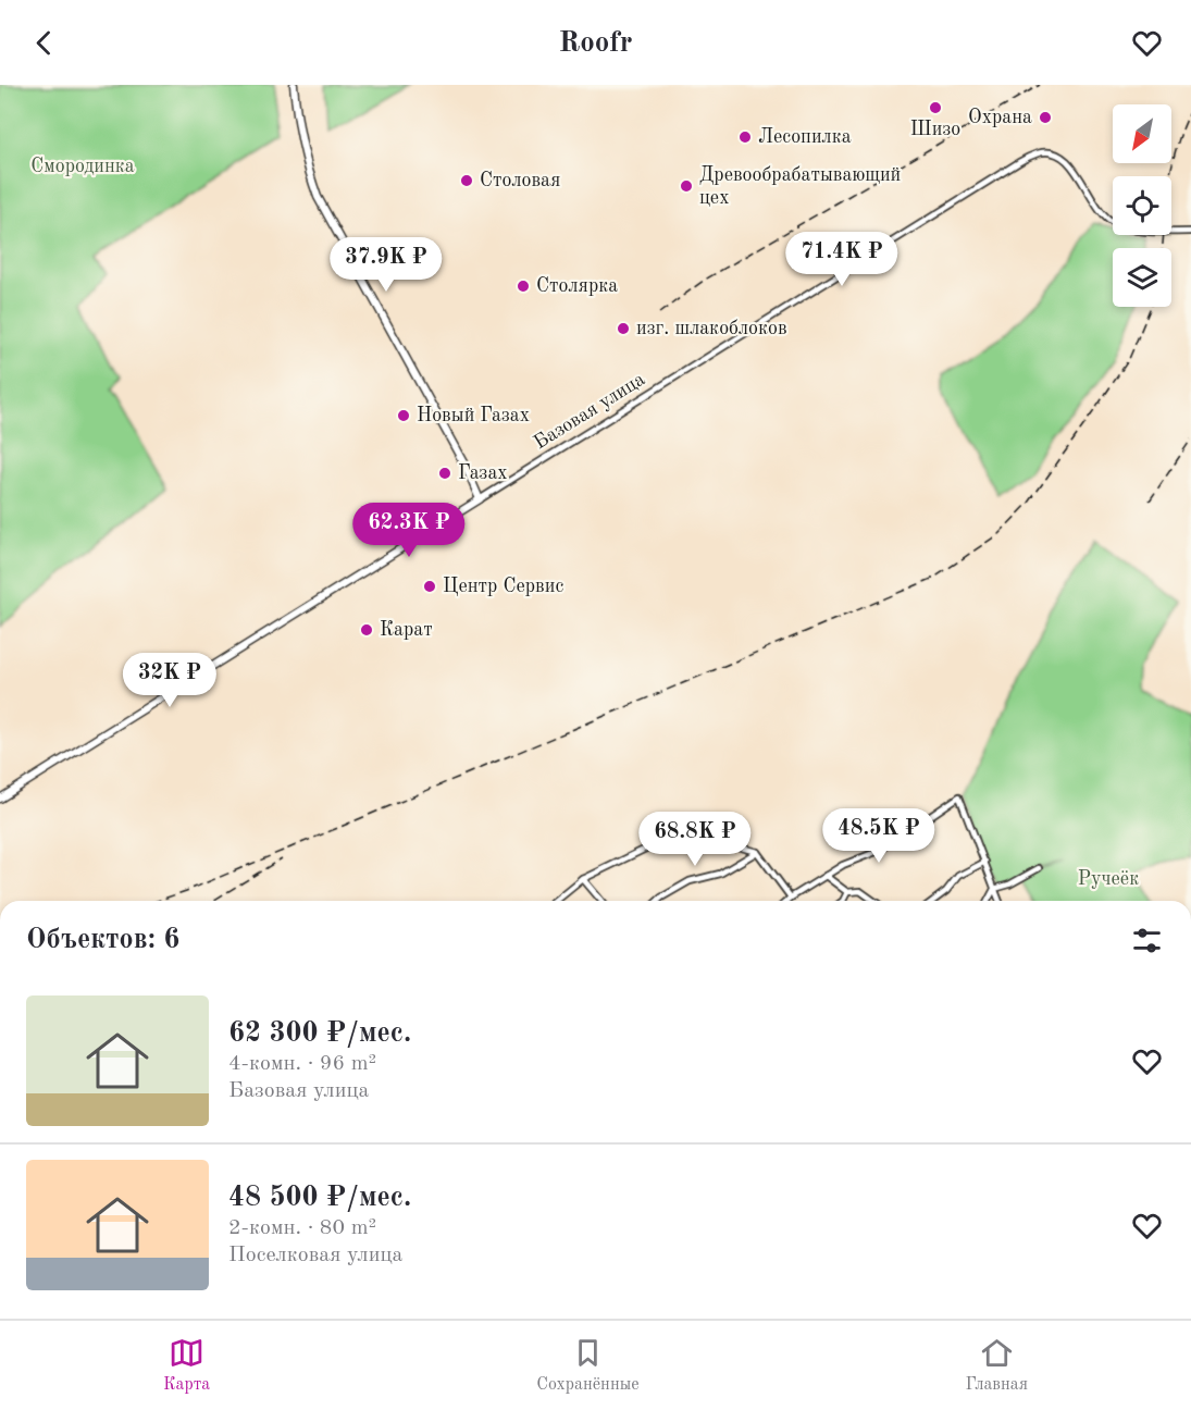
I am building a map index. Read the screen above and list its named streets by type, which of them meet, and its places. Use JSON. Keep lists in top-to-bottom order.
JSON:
{
  "streets": {
    "main road": ["Базовая улица"]
  },
  "parks": ["Смородинка", "Ручеёк"],
  "places": [
    "Шизо",
    "Охрана",
    "Лесопилка",
    "Столовая",
    "Древообрабатывающий цех",
    "Столярка",
    "изг. шлакоблоков",
    "Новый Газах",
    "Газах",
    "Центр Сервис",
    "Карат"
  ],
  "north": "bottom left",
  "page": {
    "header": "Roofr",
    "price": [
      "71.4K ₽",
      "37.9K ₽",
      "62.3K ₽",
      "32K ₽",
      "48.5K ₽",
      "68.8K ₽"
    ],
    "heading": "Объектов: 6",
    "list": [
      {
        "name": "62 300 ₽/мес.",
        "note": "4-комн. · 96 m² · Базовая улица"
      },
      {
        "name": "48 500 ₽/мес.",
        "note": "2-комн. · 80 m² · Поселковая улица"
      }
    ],
    "tabs": ["Карта", "Сохранённые", "Главная"]
  }
}
